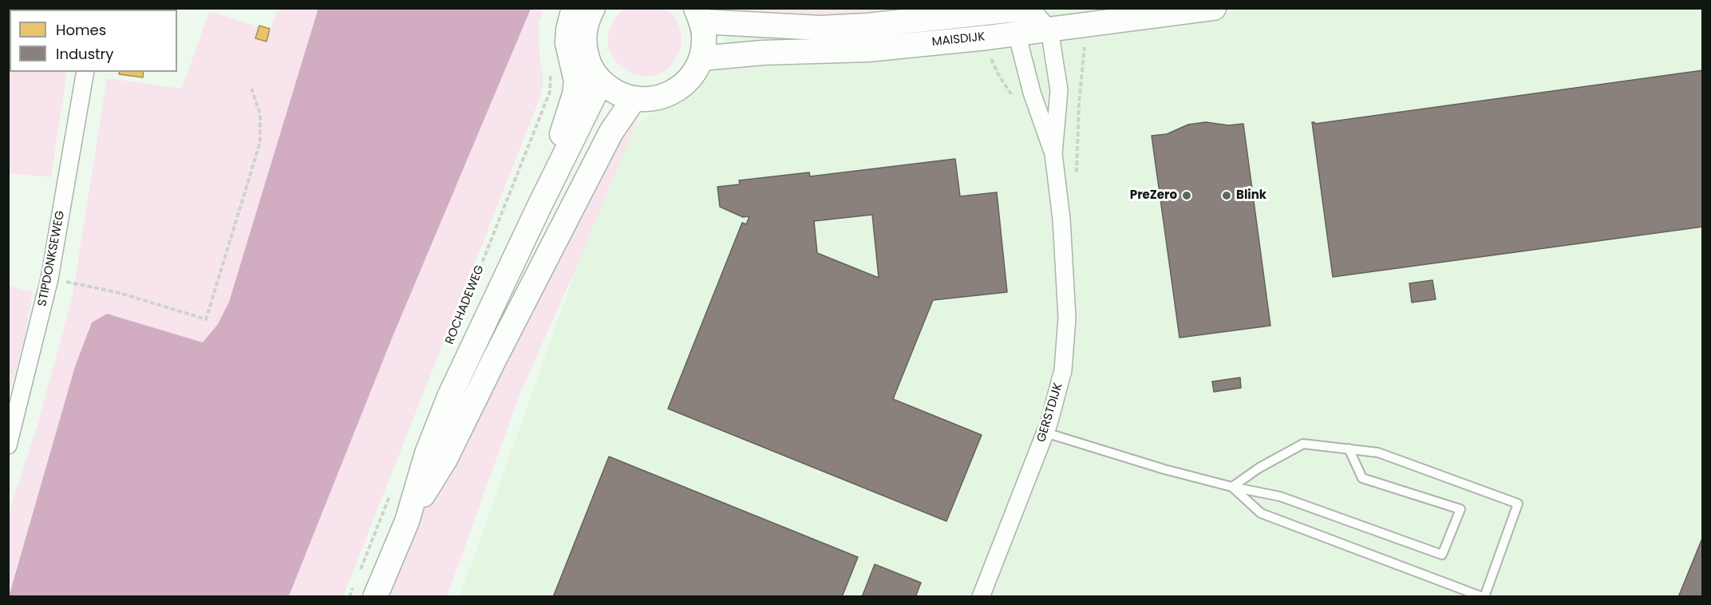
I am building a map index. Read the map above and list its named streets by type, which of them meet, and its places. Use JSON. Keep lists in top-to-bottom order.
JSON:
{
  "streets": {
    "main road": ["MAISDIJK", "ROCHADEWEG"],
    "street": ["STIPDONKSEWEG", "GERSTDIJK"]
  },
  "crossings": [
    ["MAISDIJK", "GERSTDIJK"]
  ],
  "places": ["PreZero", "Blink"],
  "legend": ["Homes", "Industry"]
}
